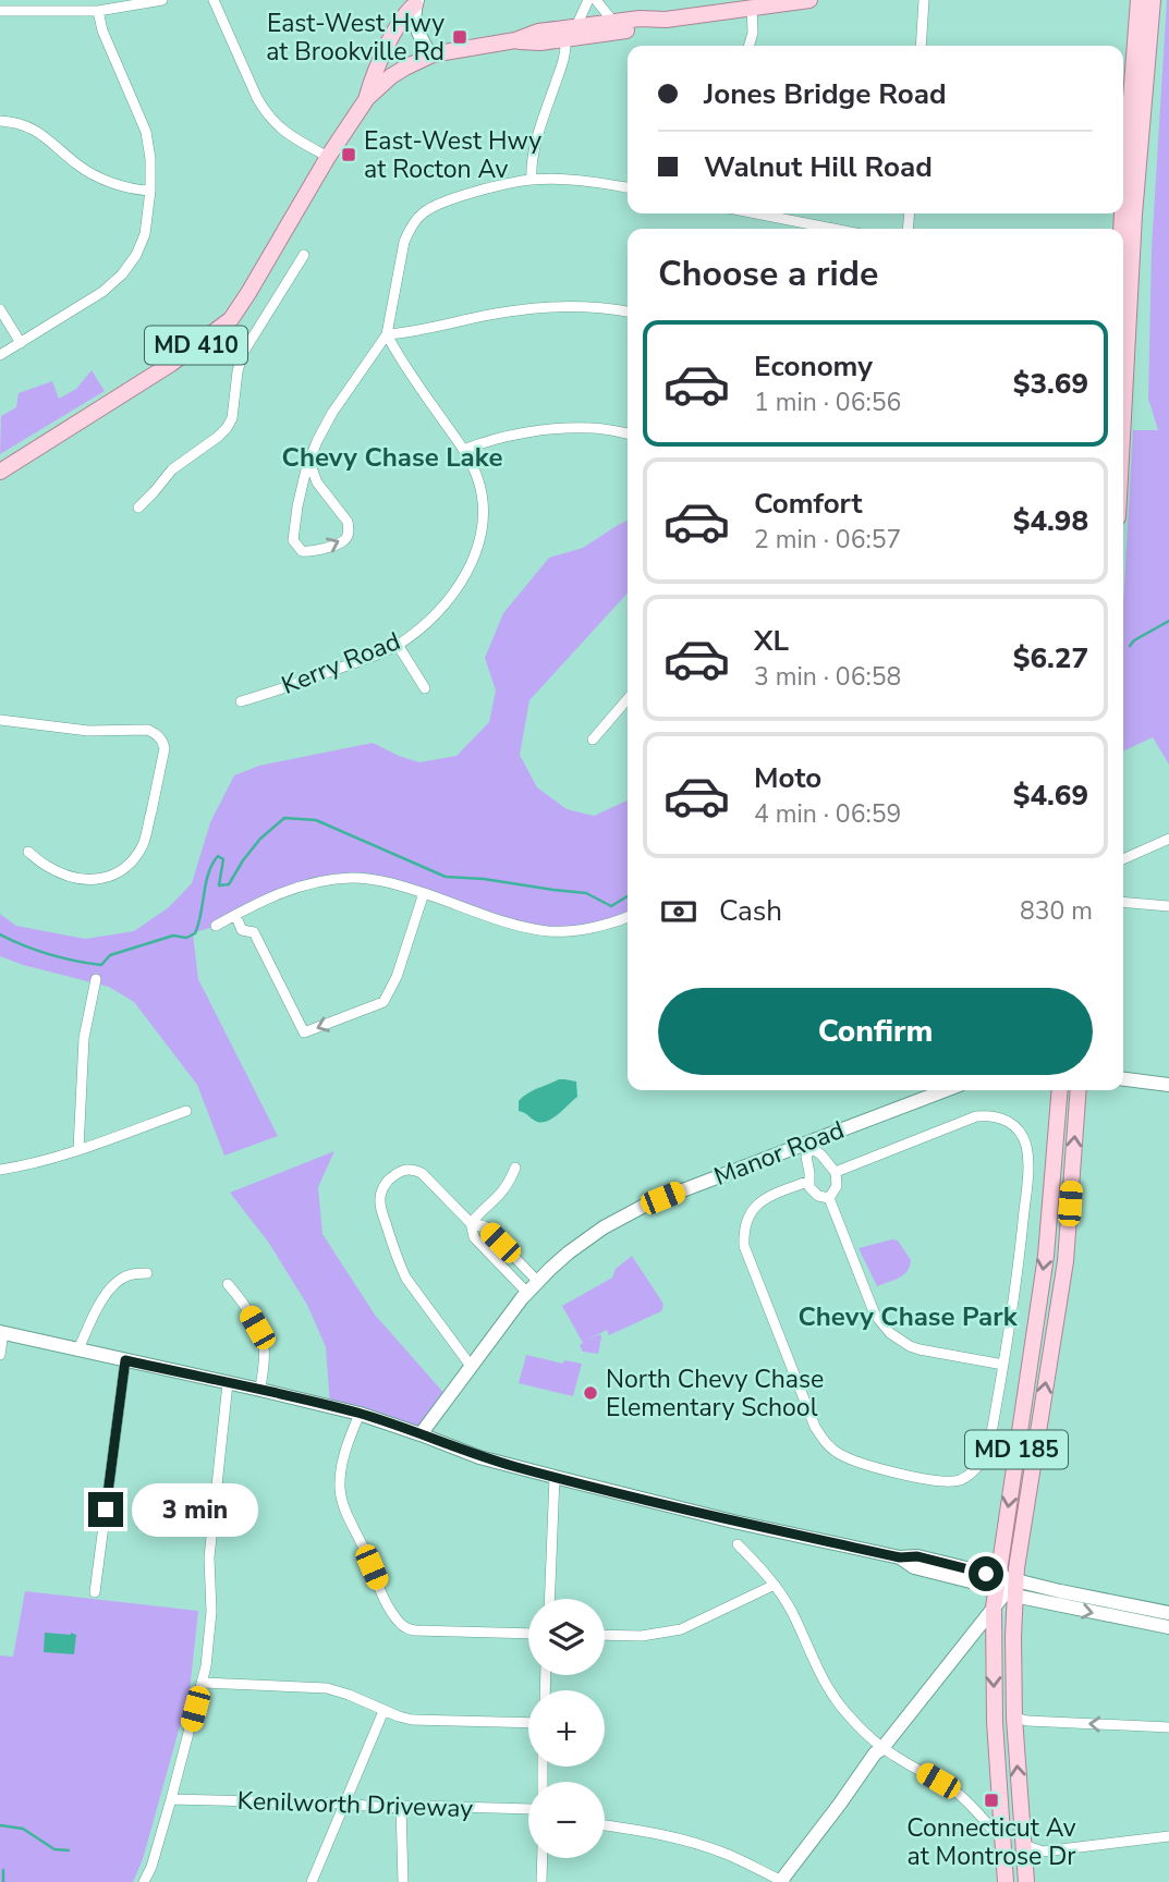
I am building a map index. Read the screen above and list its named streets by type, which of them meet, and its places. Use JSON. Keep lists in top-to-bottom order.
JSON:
{
  "streets": {
    "main road": ["MD 410", "Manor Road", "MD 185"],
    "street": ["Kerry Road", "Kenilworth Driveway"]
  },
  "districts": ["Chevy Chase Lake", "Chevy Chase Park"],
  "places": {
    "transit": ["East-West Hwy at Brookville Rd", "East-West Hwy at Rocton Av", "Connecticut Av at Montrose Dr"],
    "other": ["North Chevy Chase Elementary School"]
  },
  "page": {
    "banner": ["Jones Bridge Road", "Walnut Hill Road"],
    "heading": "Choose a ride",
    "list": [
      {
        "name": "Economy",
        "note": "1 min · 06:56",
        "value": "$3.69"
      },
      {
        "name": "Comfort",
        "note": "2 min · 06:57",
        "value": "$4.98"
      },
      {
        "name": "XL",
        "note": "3 min · 06:58",
        "value": "$6.27"
      },
      {
        "name": "Moto",
        "note": "4 min · 06:59",
        "value": "$4.69"
      }
    ],
    "pay": ["Cash", "830 m"],
    "buttons": "Confirm",
    "bubble": "3 min",
    "map_buttons": ["+", "−"]
  }
}
